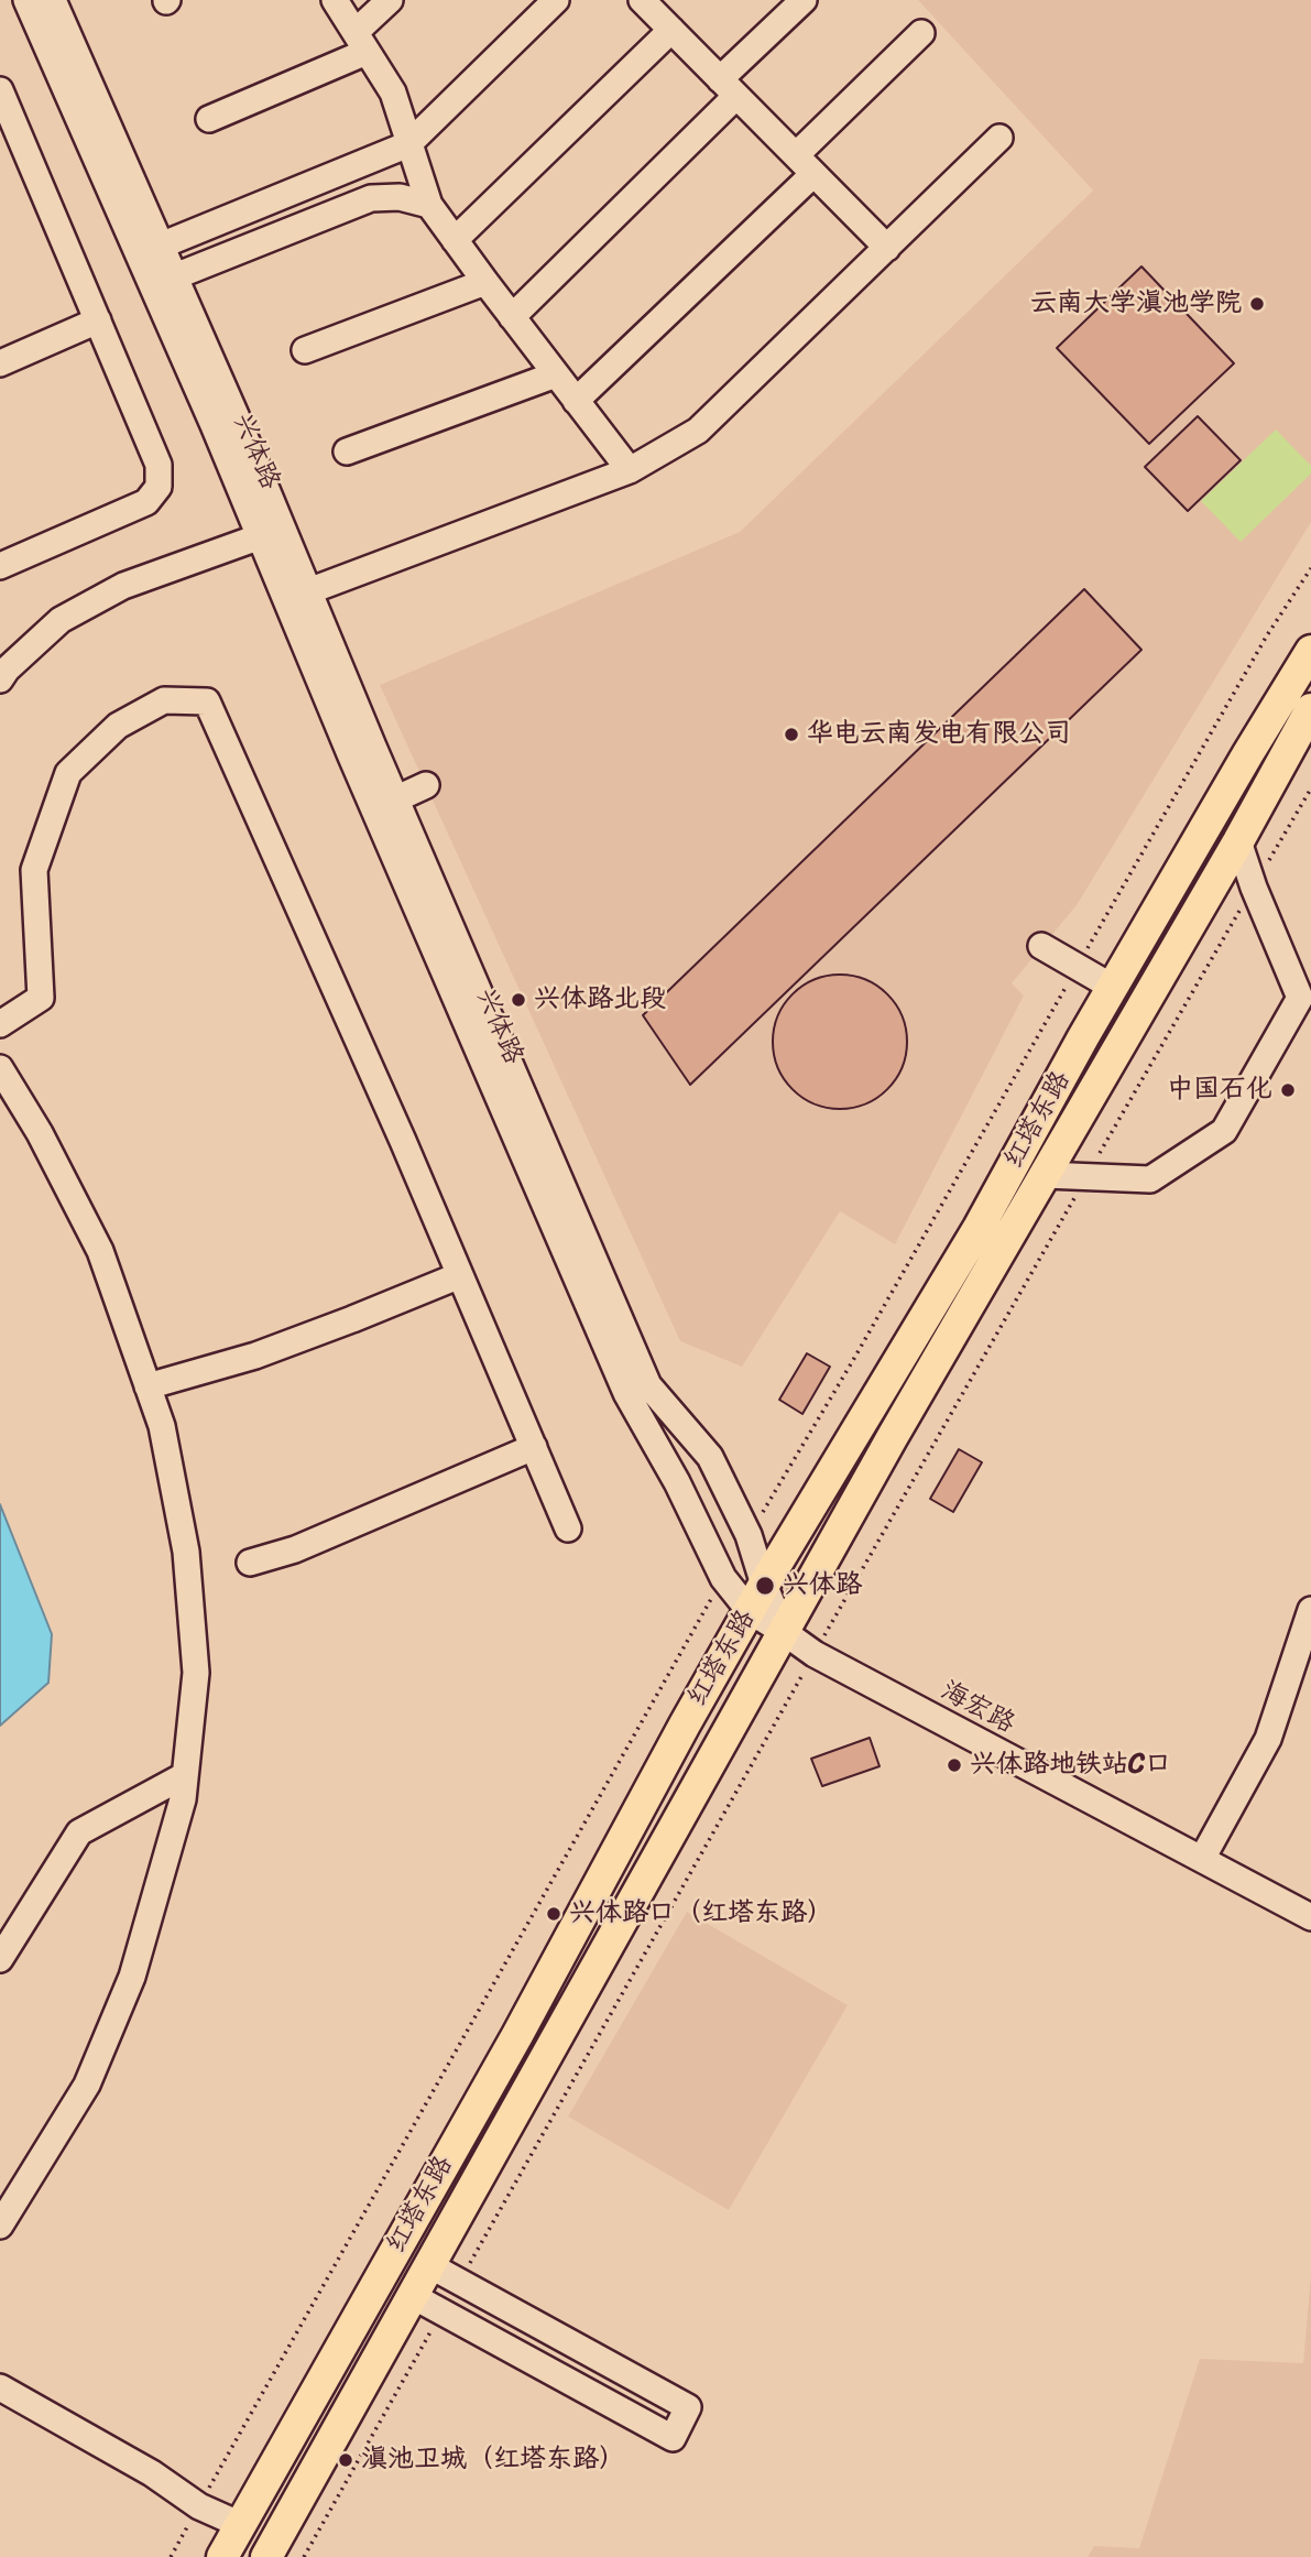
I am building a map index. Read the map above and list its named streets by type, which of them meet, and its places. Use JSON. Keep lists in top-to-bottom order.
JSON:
{
  "streets": {
    "main road": ["红塔东路"],
    "street": ["兴体路", "海宏路"]
  },
  "crossings": [
    ["兴体路", "红塔东路"],
    ["兴体路", "海宏路"],
    ["红塔东路", "海宏路"]
  ],
  "places": [
    "云南大学滇池学院",
    "华电云南发电有限公司",
    "兴体路北段",
    "中国石化",
    "兴体路",
    "兴体路地铁站C口",
    "兴体路口（红塔东路）",
    "滇池卫城（红塔东路）"
  ]
}
